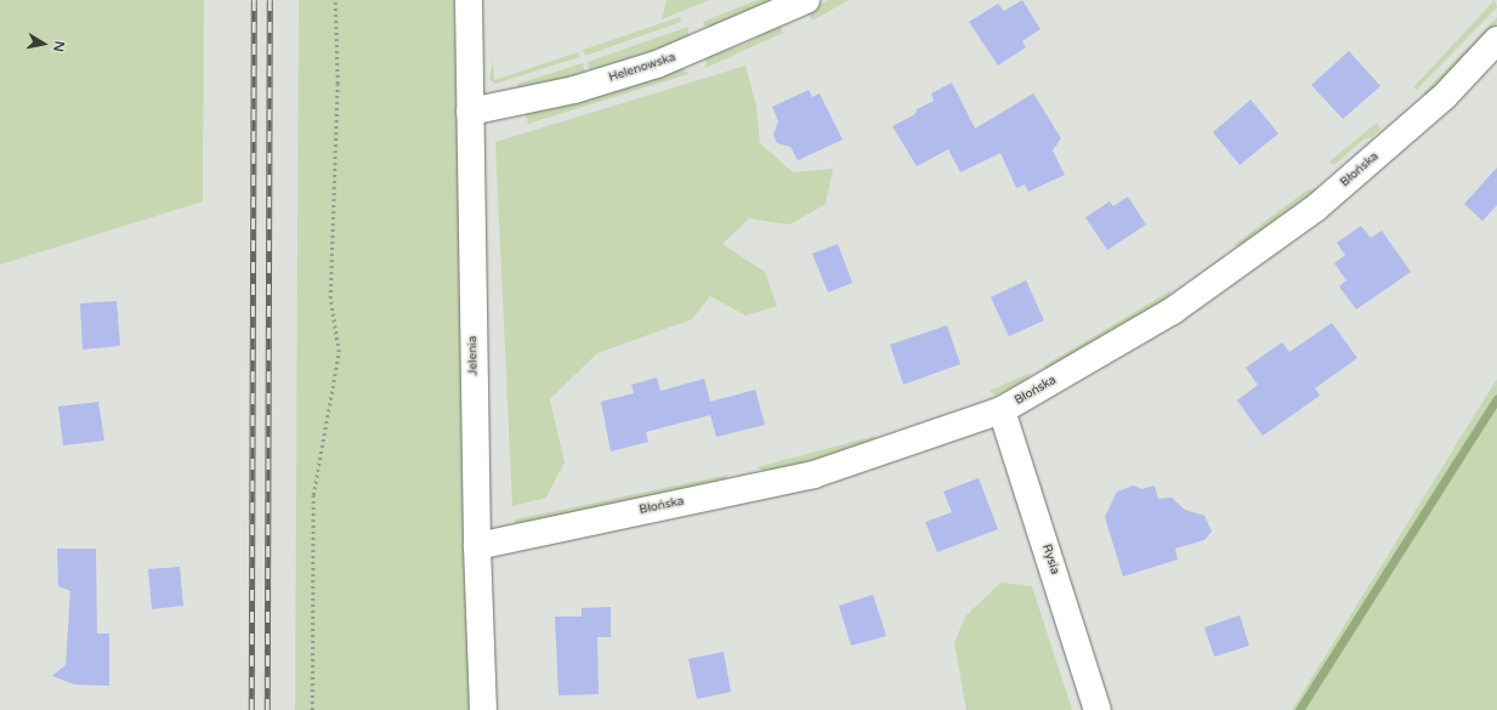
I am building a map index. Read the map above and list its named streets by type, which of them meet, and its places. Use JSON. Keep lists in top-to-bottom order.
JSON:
{
  "streets": {
    "street": [
      "Helenowska",
      "Błońska",
      "Jelenia",
      "Rysia"
    ]
  },
  "crossings": [
    ["Helenowska", "Jelenia"],
    ["Błońska", "Jelenia"],
    ["Błońska", "Rysia"]
  ],
  "north": "right"
}
